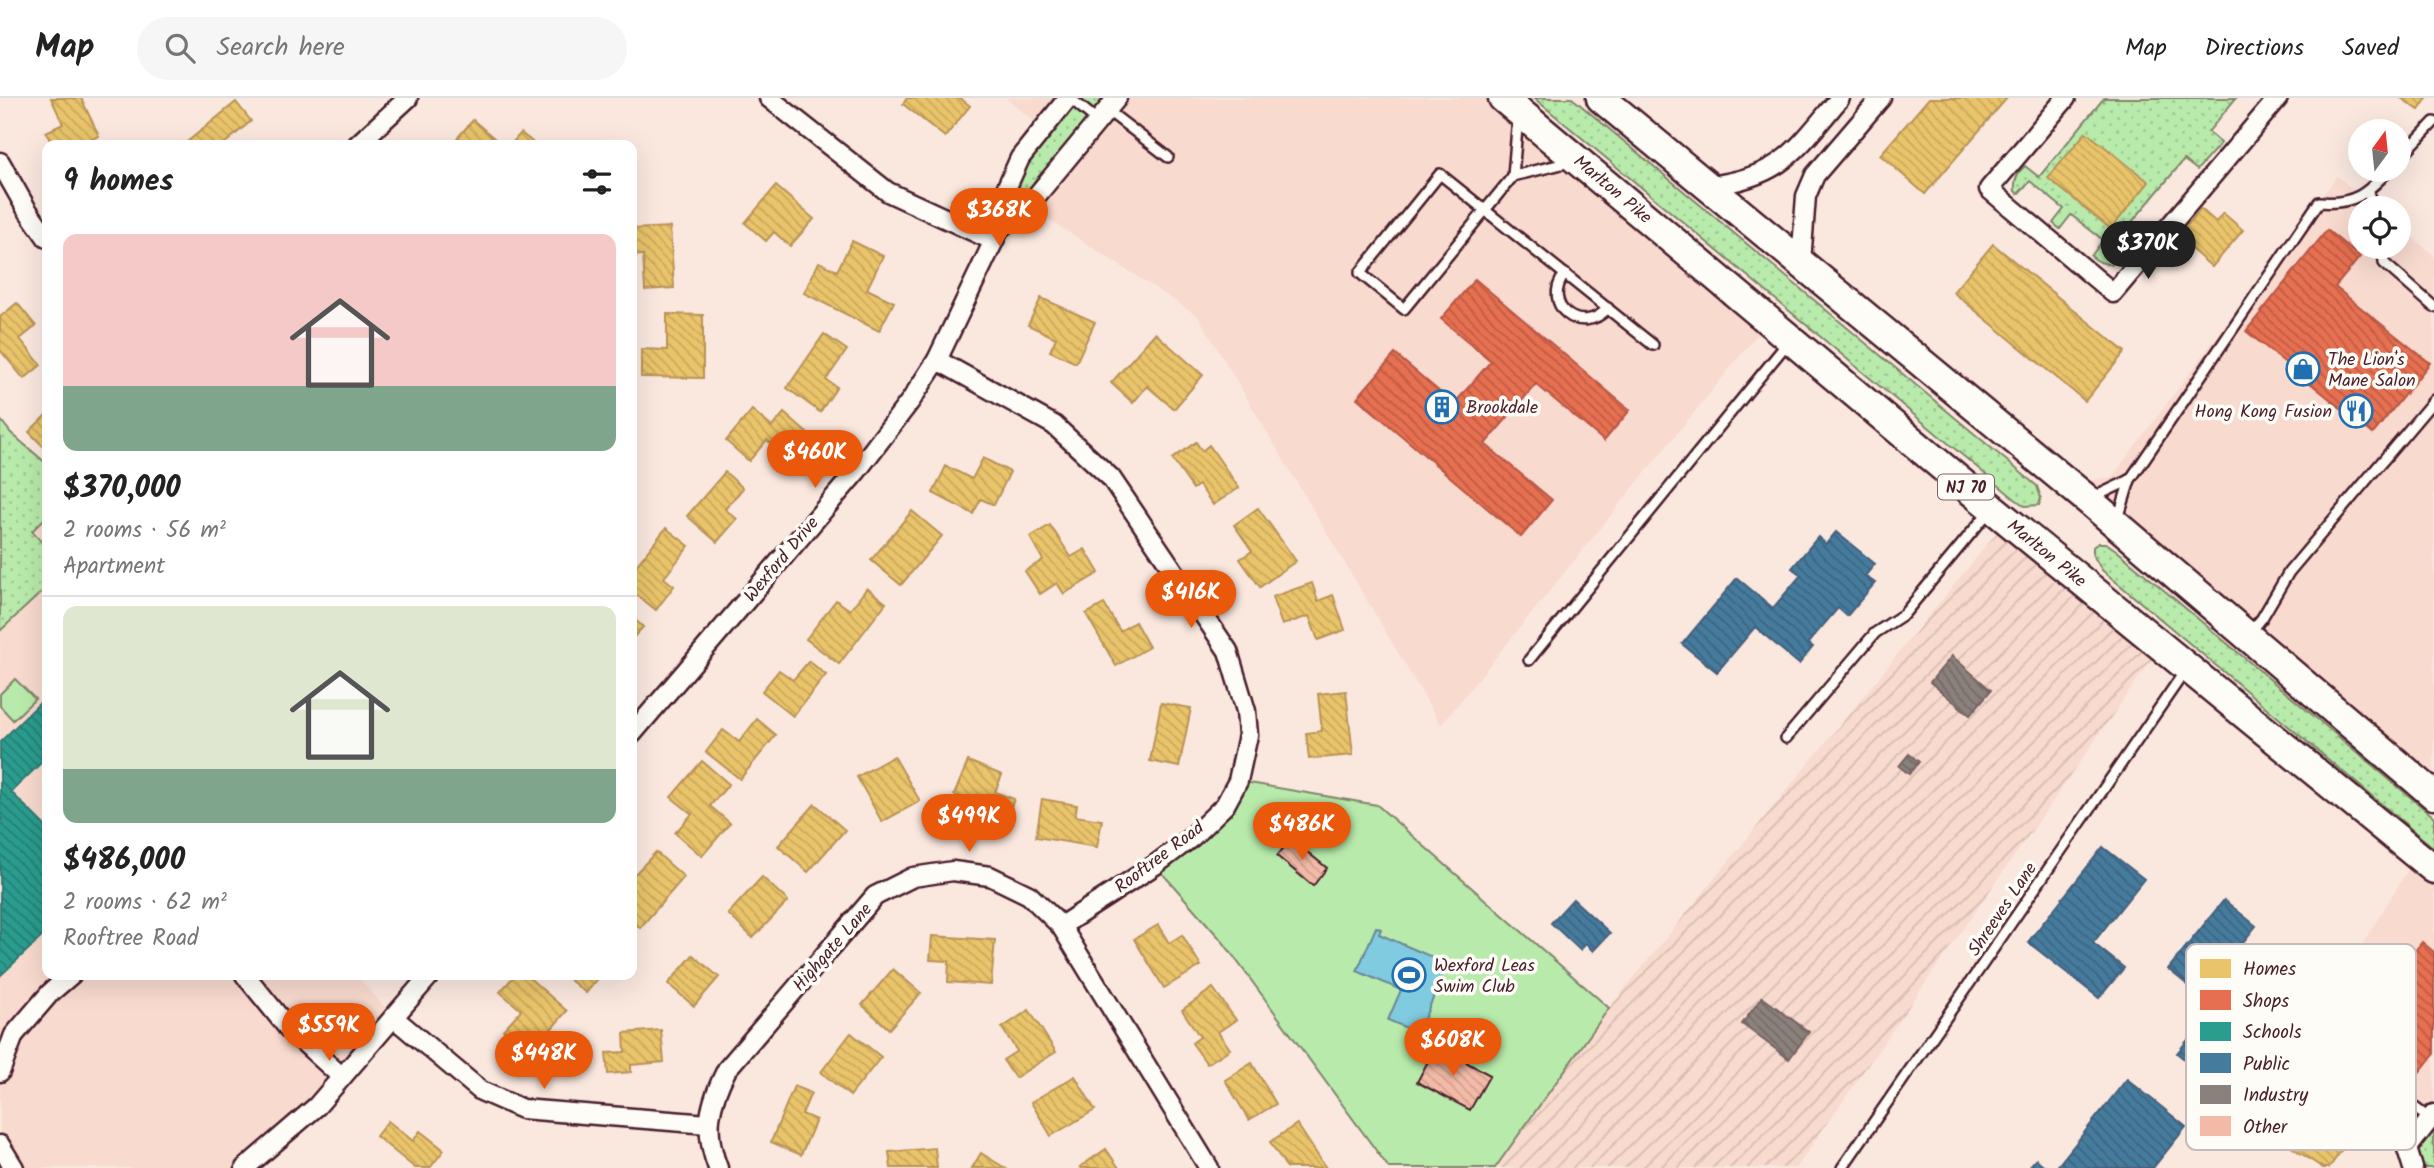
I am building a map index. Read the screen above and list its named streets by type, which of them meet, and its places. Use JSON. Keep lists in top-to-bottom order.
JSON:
{
  "streets": {
    "highway": ["Marlton Pike", "NJ 70"],
    "street": ["Wexford Drive", "Rooftree Road", "Highgate Lane"],
    "lane": ["Shreeves Lane"]
  },
  "crossings": [
    ["Marlton Pike", "Shreeves Lane"],
    ["Wexford Drive", "Rooftree Road"],
    ["Rooftree Road", "Highgate Lane"]
  ],
  "places": {
    "shop": ["The Lion's Mane Salon"],
    "building": ["Brookdale"],
    "restaurant": ["Hong Kong Fusion"],
    "sports": ["Wexford Leas Swim Club"]
  },
  "legend": [
    "Homes",
    "Shops",
    "Schools",
    "Public",
    "Industry",
    "Other"
  ],
  "north": "top",
  "page": {
    "header": "Map",
    "search": "Search here",
    "nav": ["Map", "Directions", "Saved"],
    "heading": "9 homes",
    "price": [
      "$368K",
      "$370K",
      "$460K",
      "$416K",
      "$499K",
      "$486K",
      "$559K",
      "$608K",
      "$448K"
    ],
    "list": [
      {
        "name": "$370,000",
        "note": "2 rooms · 56 m² · Apartment"
      },
      {
        "name": "$486,000",
        "note": "2 rooms · 62 m² · Rooftree Road"
      }
    ]
  }
}
